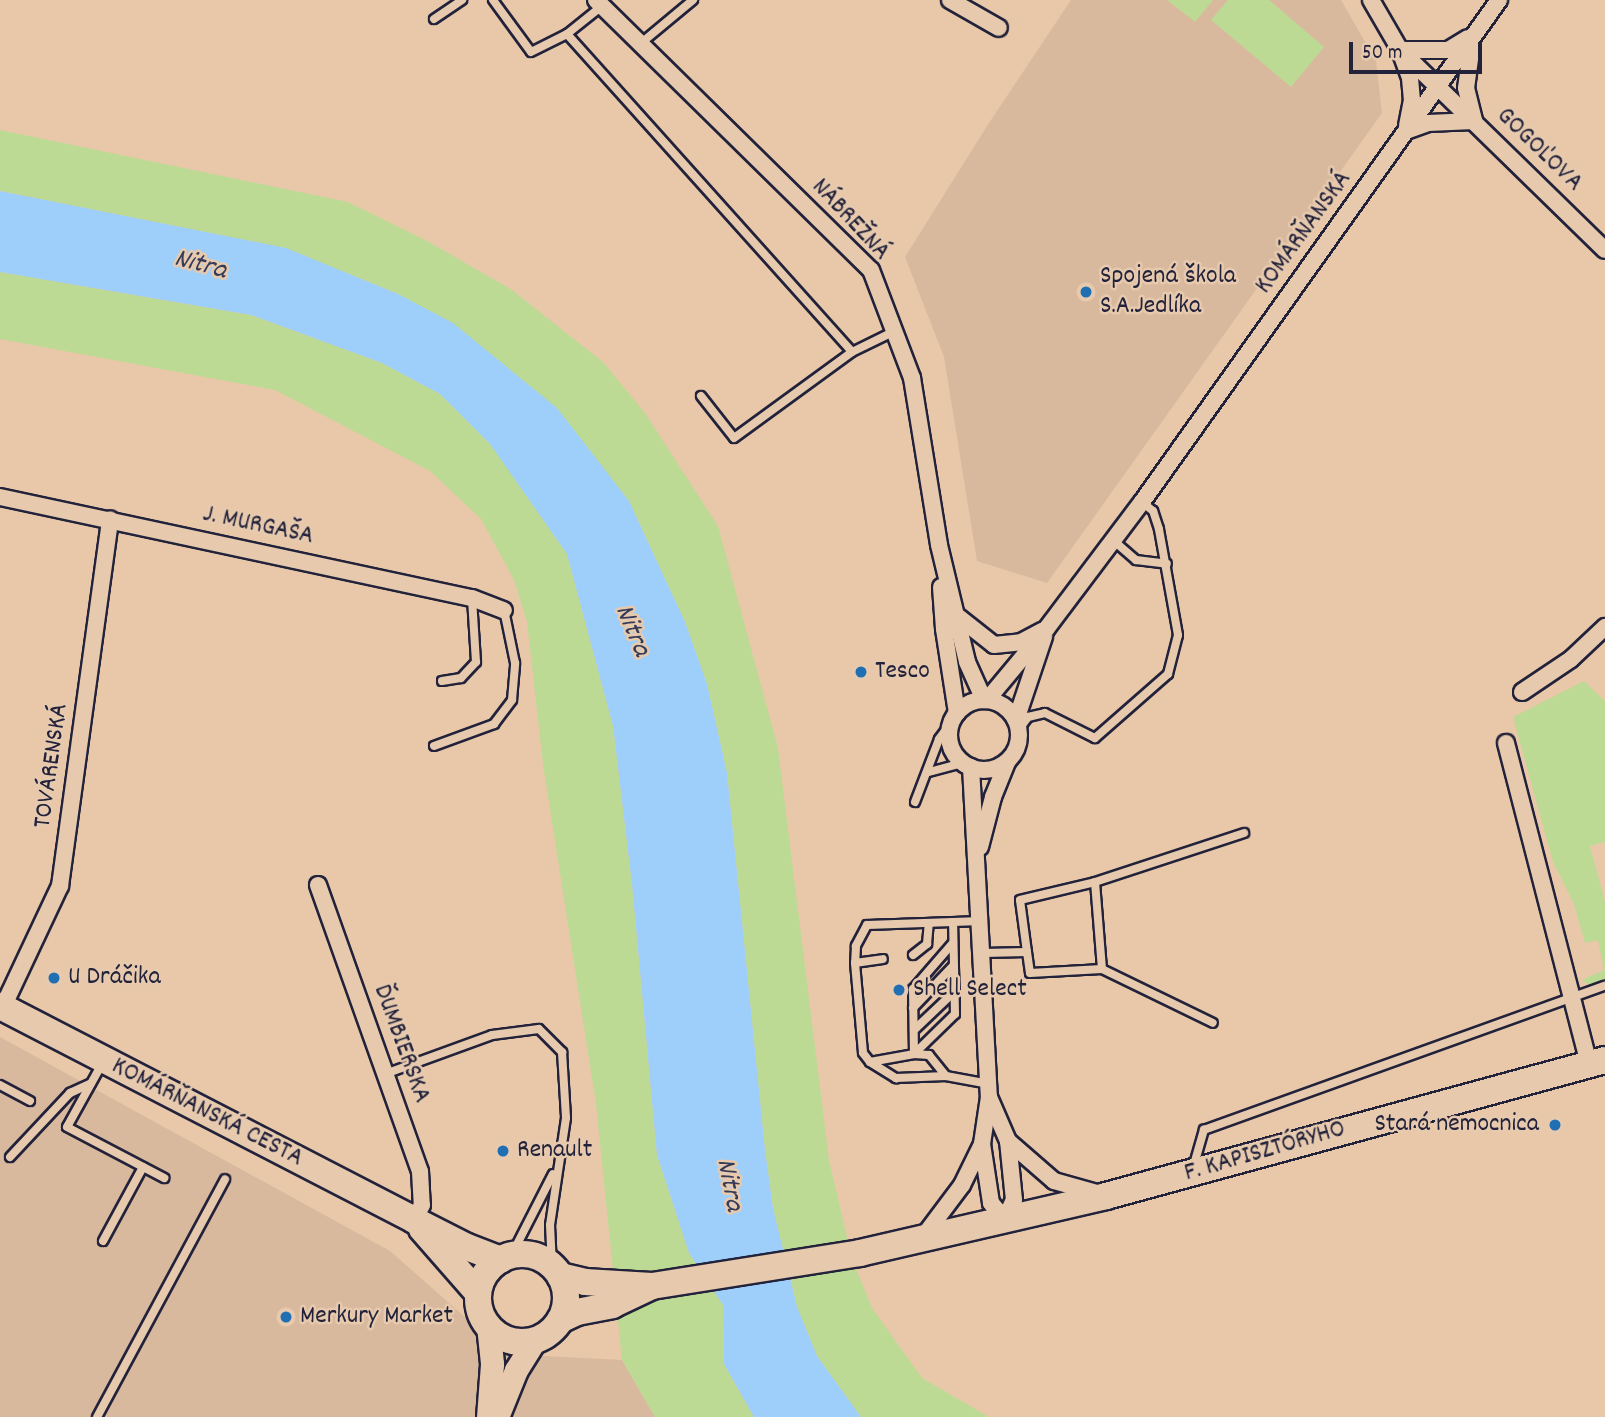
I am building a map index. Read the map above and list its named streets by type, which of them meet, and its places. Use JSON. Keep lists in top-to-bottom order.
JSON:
{
  "streets": {
    "main road": ["KOMÁRŇANSKÁ CESTA", "F. KAPISZTÓRYHO"],
    "street": [
      "GOGOĽOVA",
      "NÁBREŽNÁ",
      "KOMÁRŇANSKÁ",
      "J. MURGAŠA",
      "TOVÁRENSKÁ",
      "ĎUMBIERSKA"
    ]
  },
  "crossings": [
    ["GOGOĽOVA", "KOMÁRŇANSKÁ"],
    ["NÁBREŽNÁ", "KOMÁRŇANSKÁ"],
    ["J. MURGAŠA", "TOVÁRENSKÁ"],
    ["TOVÁRENSKÁ", "KOMÁRŇANSKÁ CESTA"],
    ["ĎUMBIERSKA", "KOMÁRŇANSKÁ CESTA"]
  ],
  "water": ["Nitra"],
  "places": [
    "Spojená škola S.A.Jedlíka",
    "Tesco",
    "U Dráčika",
    "Shell Select",
    "Stará nemocnica",
    "Renault",
    "Merkury Market"
  ],
  "scale_bar": "50 m"
}
